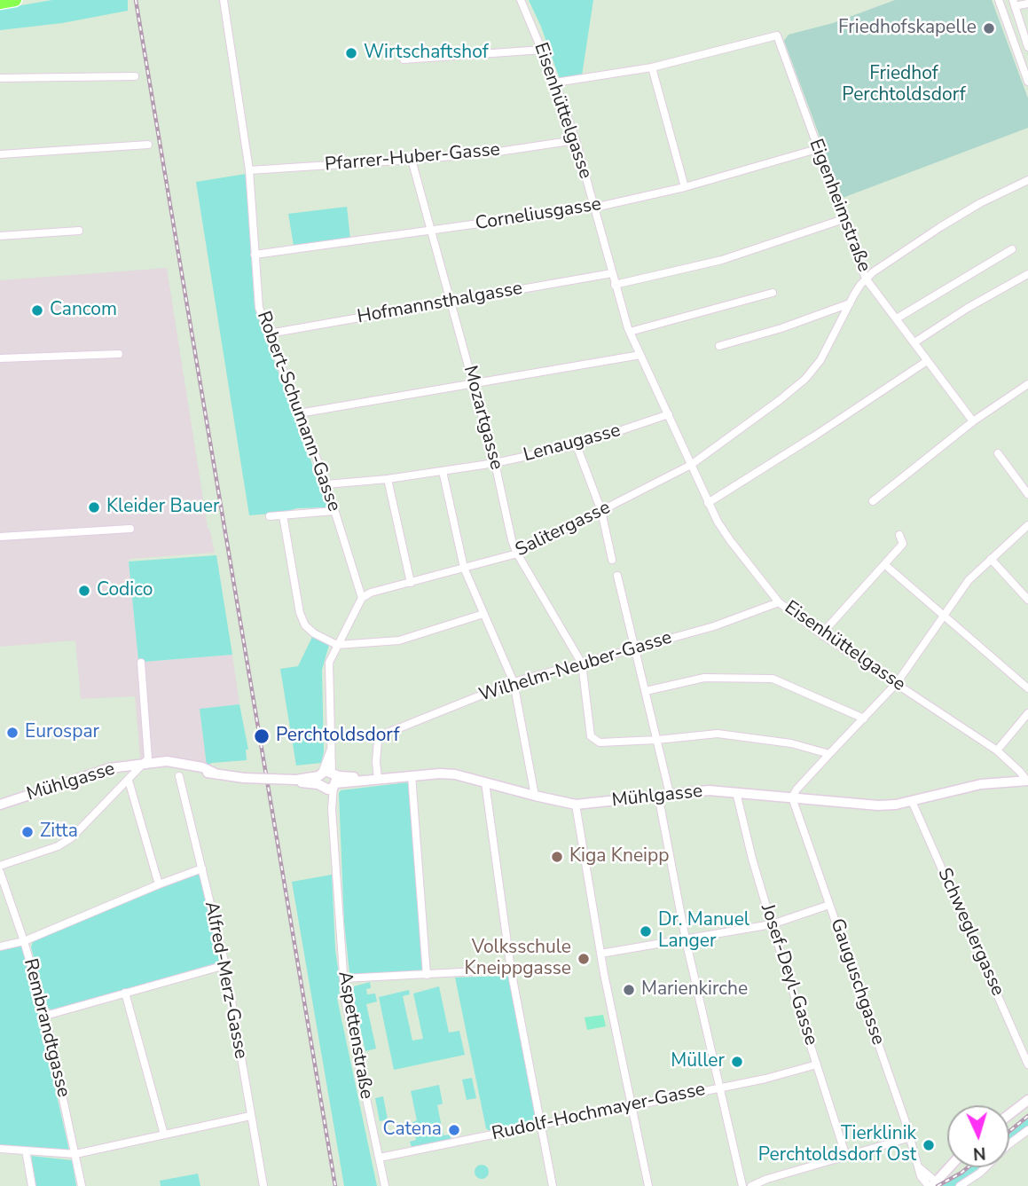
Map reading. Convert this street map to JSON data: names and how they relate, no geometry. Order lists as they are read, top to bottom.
{
  "streets": {
    "street": [
      "Eisenhüttelgasse",
      "Pfarrer-Huber-Gasse",
      "Eigenheimstraße",
      "Corneliusgasse",
      "Hofmannsthalgasse",
      "Robert-Schumann-Gasse",
      "Mozartgasse",
      "Lenaugasse",
      "Salitergasse",
      "Wilhelm-Neuber-Gasse",
      "Mühlgasse",
      "Schweglergasse",
      "Josef-Deyl-Gasse",
      "Alfred-Merz-Gasse",
      "Gauguschgasse",
      "Rembrandtgasse",
      "Aspettenstraße",
      "Rudolf-Hochmayer-Gasse"
    ]
  },
  "crossings": [
    ["Eisenhüttelgasse", "Pfarrer-Huber-Gasse"],
    ["Eisenhüttelgasse", "Corneliusgasse"],
    ["Eisenhüttelgasse", "Hofmannsthalgasse"],
    ["Eisenhüttelgasse", "Lenaugasse"],
    ["Eisenhüttelgasse", "Salitergasse"],
    ["Eisenhüttelgasse", "Wilhelm-Neuber-Gasse"],
    ["Eisenhüttelgasse", "Mühlgasse"],
    ["Pfarrer-Huber-Gasse", "Robert-Schumann-Gasse"],
    ["Pfarrer-Huber-Gasse", "Mozartgasse"],
    ["Eigenheimstraße", "Corneliusgasse"],
    ["Eigenheimstraße", "Salitergasse"],
    ["Corneliusgasse", "Robert-Schumann-Gasse"],
    ["Corneliusgasse", "Mozartgasse"],
    ["Hofmannsthalgasse", "Robert-Schumann-Gasse"],
    ["Hofmannsthalgasse", "Mozartgasse"],
    ["Robert-Schumann-Gasse", "Lenaugasse"],
    ["Robert-Schumann-Gasse", "Salitergasse"],
    ["Mozartgasse", "Lenaugasse"],
    ["Mozartgasse", "Salitergasse"],
    ["Mozartgasse", "Wilhelm-Neuber-Gasse"],
    ["Wilhelm-Neuber-Gasse", "Mühlgasse"],
    ["Mühlgasse", "Schweglergasse"],
    ["Mühlgasse", "Josef-Deyl-Gasse"],
    ["Mühlgasse", "Gauguschgasse"],
    ["Mühlgasse", "Aspettenstraße"],
    ["Josef-Deyl-Gasse", "Rudolf-Hochmayer-Gasse"],
    ["Aspettenstraße", "Rudolf-Hochmayer-Gasse"]
  ],
  "parks": ["Friedhof Perchtoldsdorf"],
  "places": [
    "Friedhofskapelle",
    "Wirtschaftshof",
    "Cancom",
    "Kleider Bauer",
    "Codico",
    "Eurospar",
    "Perchtoldsdorf",
    "Zitta",
    "Kiga Kneipp",
    "Dr. Manuel Langer",
    "Volksschule Kneippgasse",
    "Marienkirche",
    "Müller",
    "Catena",
    "Tierklinik Perchtoldsdorf Ost"
  ],
  "north": "bottom"
}
